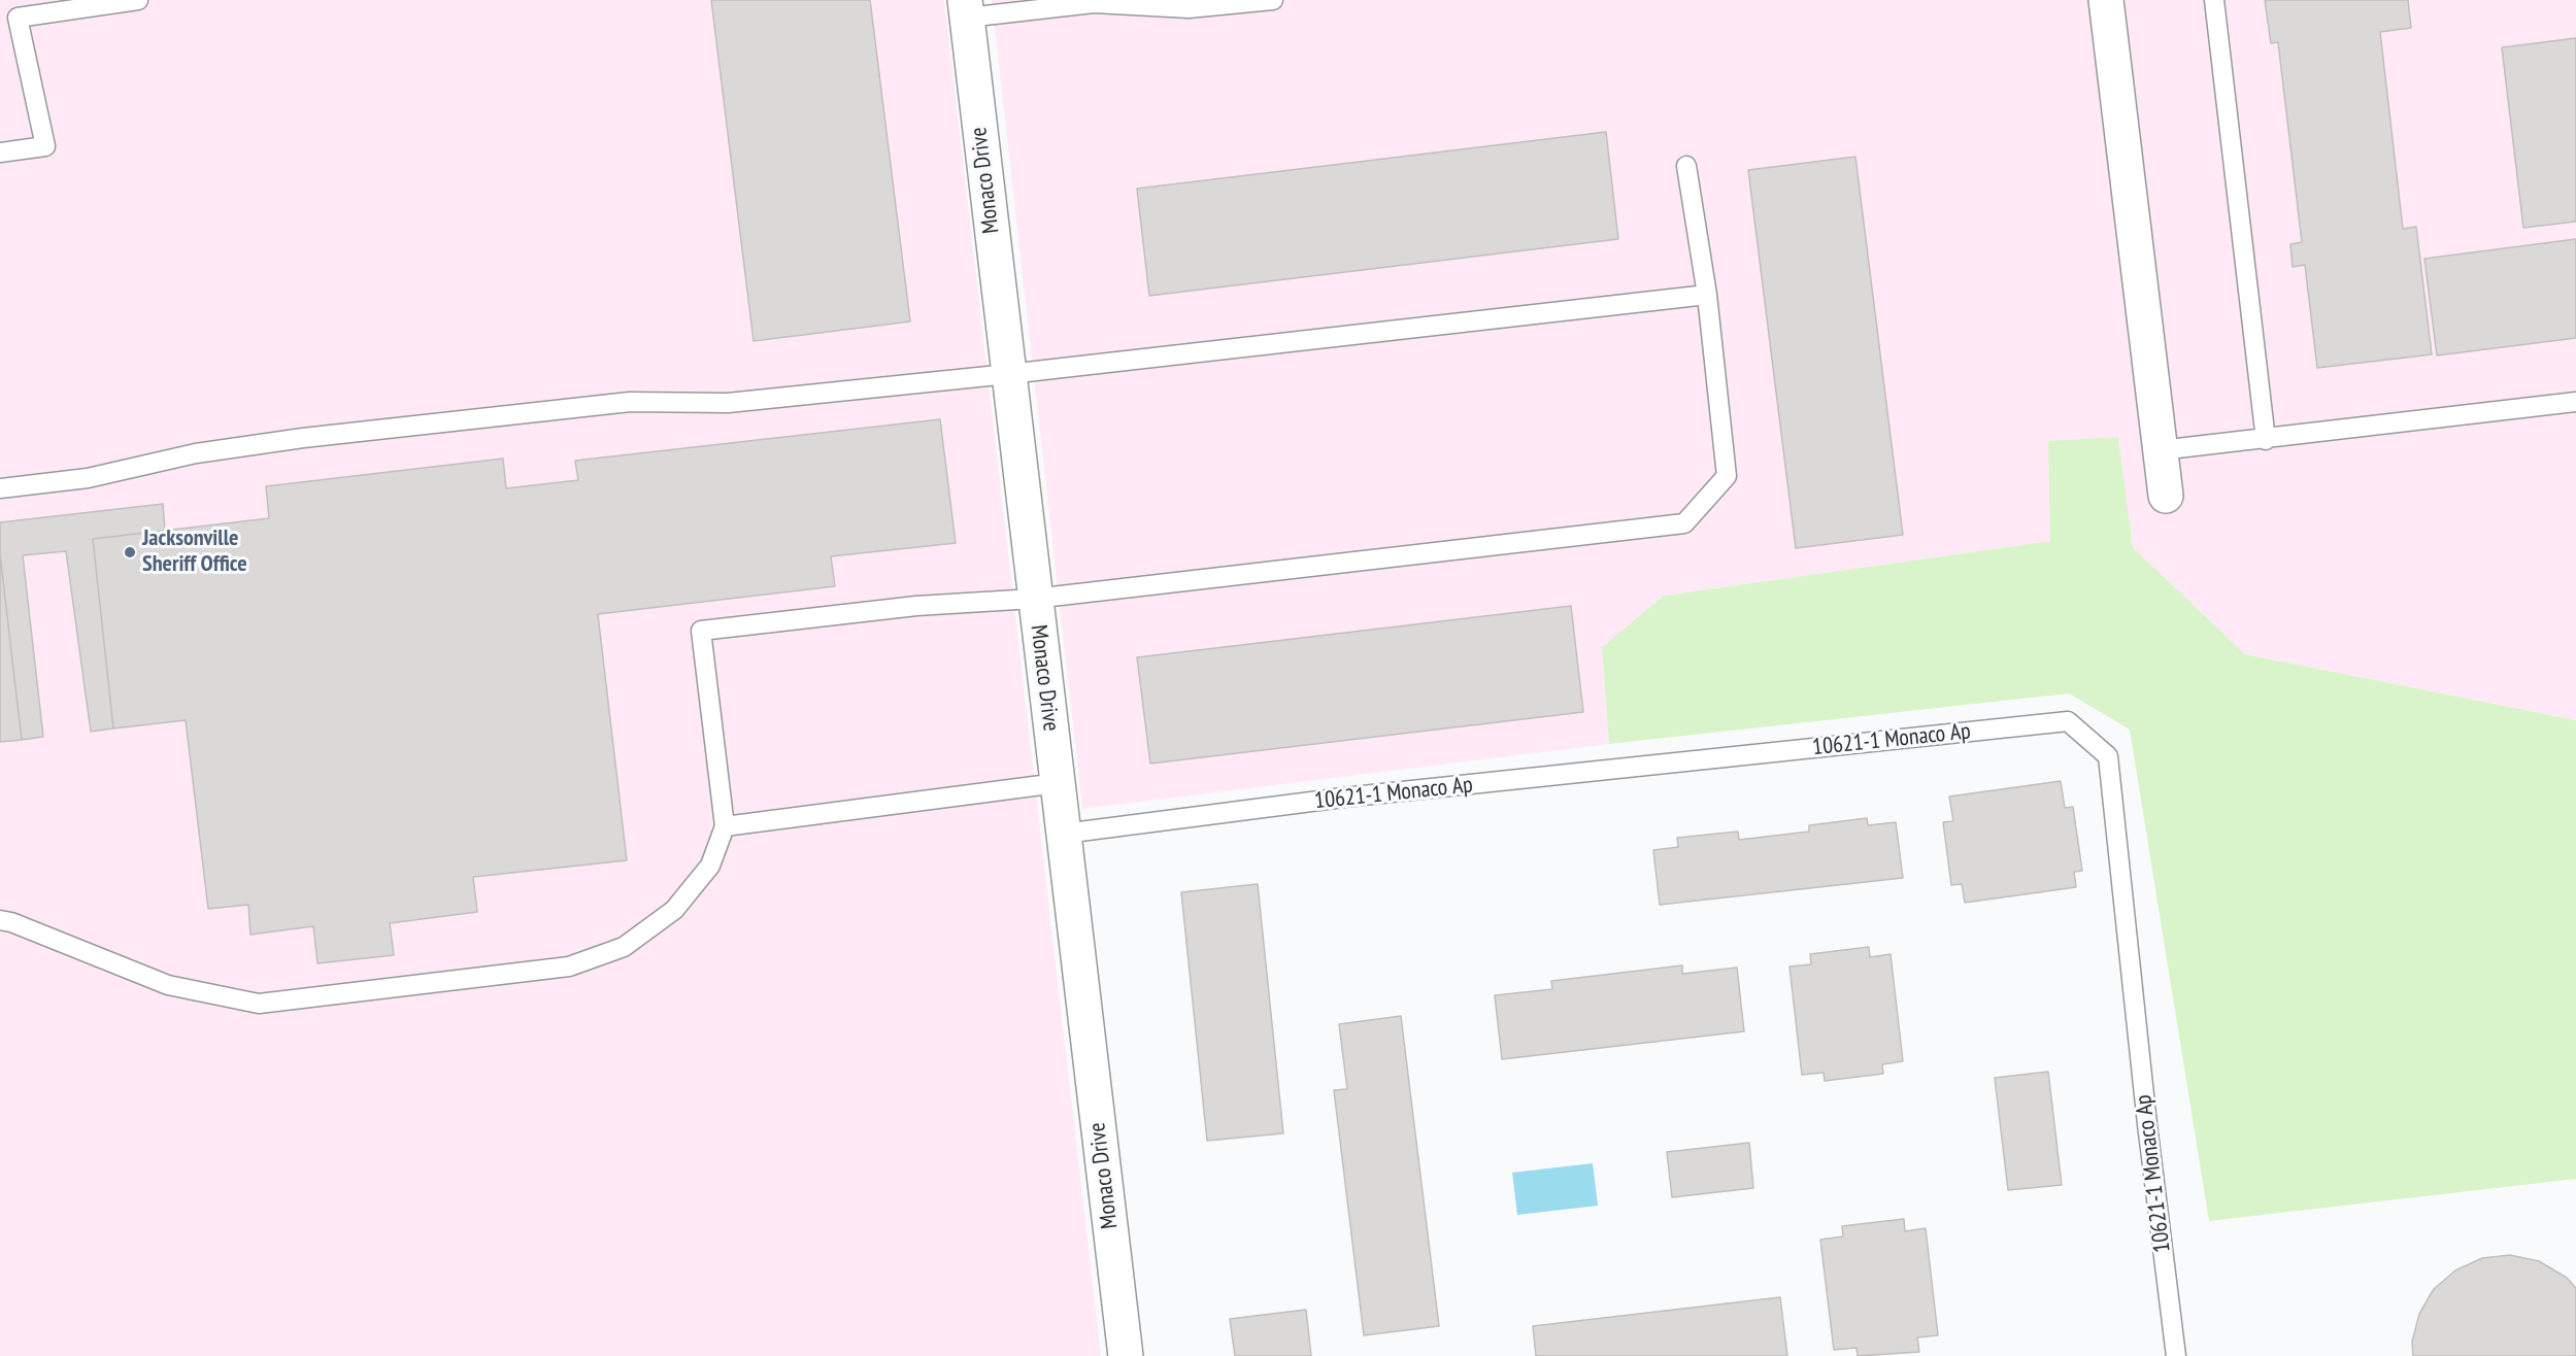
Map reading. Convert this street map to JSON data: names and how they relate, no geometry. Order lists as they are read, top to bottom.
{
  "streets": {
    "street": ["Monaco Drive"],
    "lane": ["10621-1 Monaco Ap"]
  },
  "crossings": [
    ["Monaco Drive", "10621-1 Monaco Ap"]
  ],
  "places": ["Jacksonville Sheriff Office"]
}
